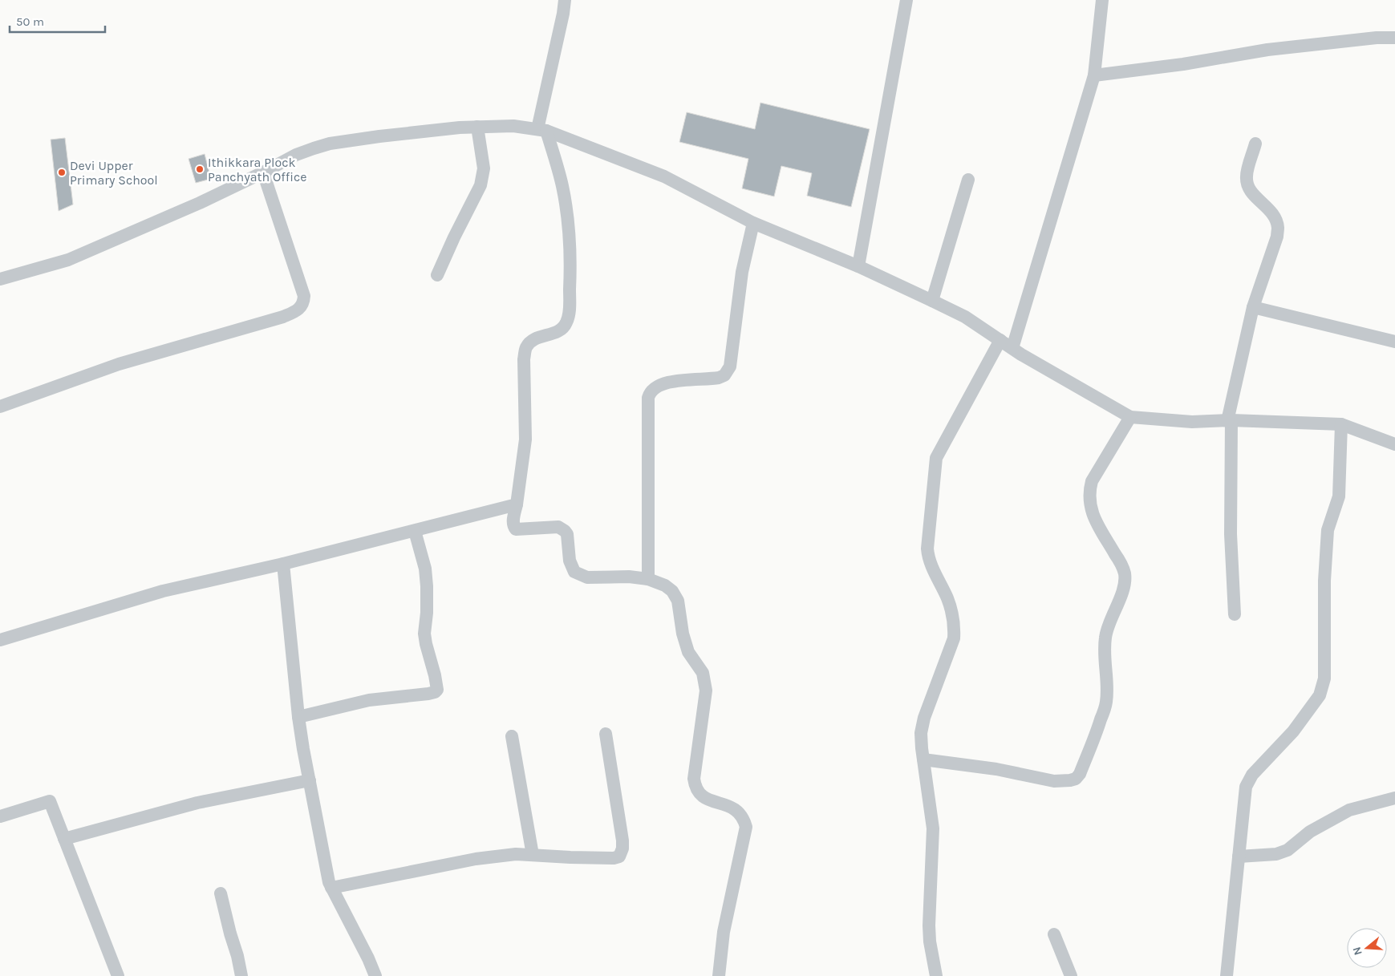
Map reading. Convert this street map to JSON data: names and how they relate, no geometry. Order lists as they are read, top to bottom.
{
  "places": ["Ithikkara Plock Panchyath Office", "Devi Upper Primary School"],
  "scale_bar": "50 m",
  "north": "left"
}
